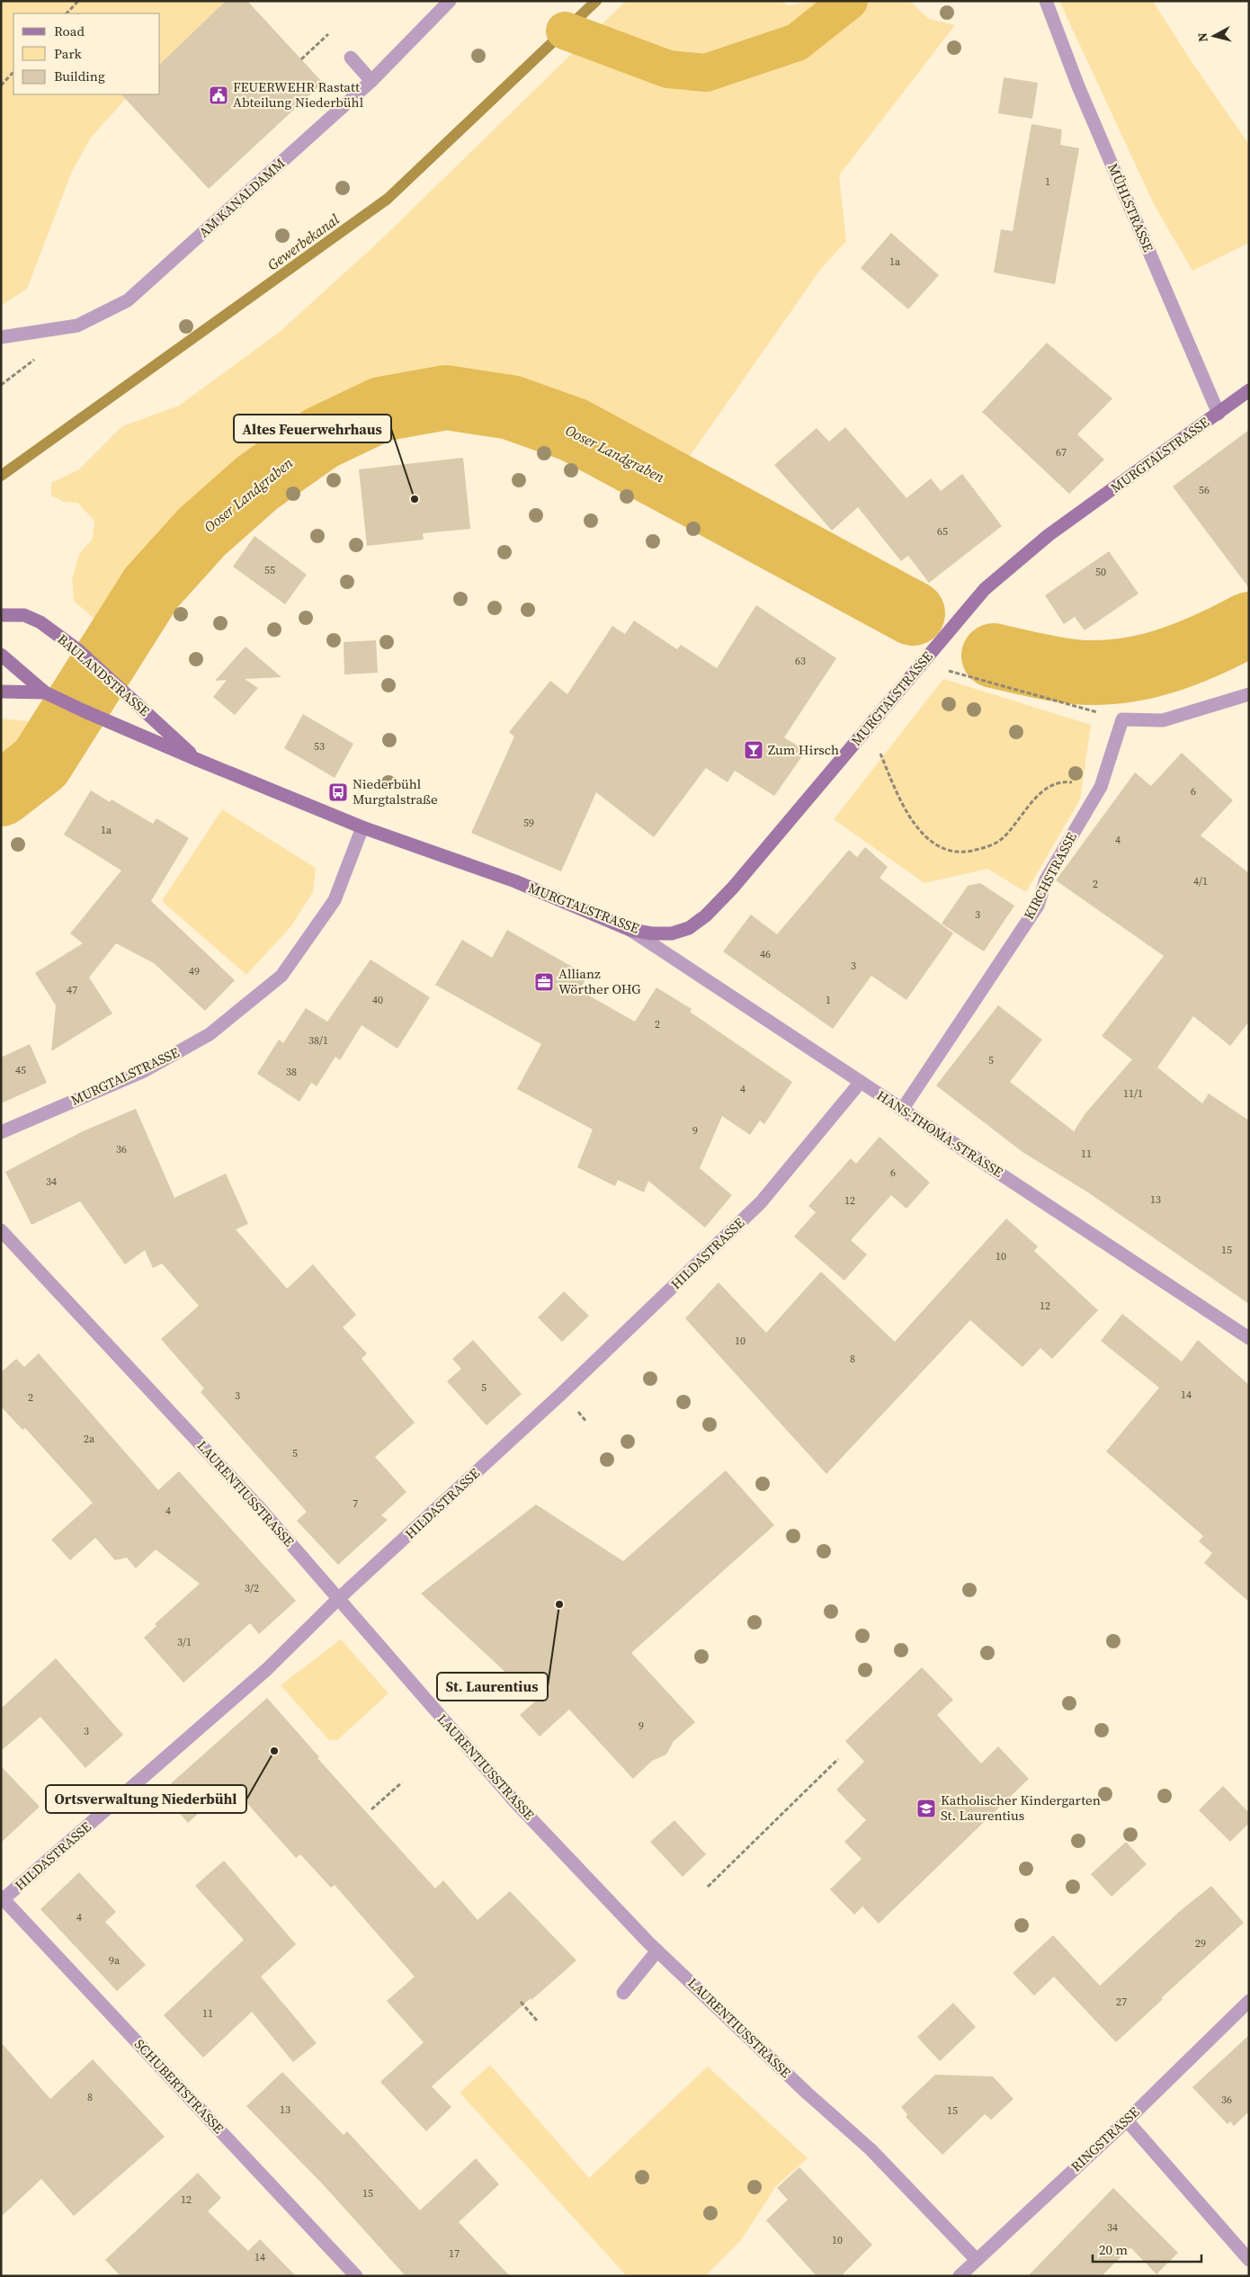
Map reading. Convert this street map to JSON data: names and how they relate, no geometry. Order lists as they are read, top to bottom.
{
  "streets": {
    "main road": ["MURGTALSTRASSE", "BAULANDSTRASSE"],
    "street": [
      "AM KANALDAMM",
      "MÜHLSTRASSE",
      "KIRCHSTRASSE",
      "HANS-THOMA-STRASSE",
      "HILDASTRASSE",
      "LAURENTIUSSTRASSE",
      "SCHUBERTSTRASSE",
      "RINGSTRASSE"
    ]
  },
  "crossings": [
    ["MÜHLSTRASSE", "MURGTALSTRASSE"],
    ["MURGTALSTRASSE", "BAULANDSTRASSE"],
    ["MURGTALSTRASSE", "HANS-THOMA-STRASSE"],
    ["KIRCHSTRASSE", "HANS-THOMA-STRASSE"],
    ["HANS-THOMA-STRASSE", "HILDASTRASSE"],
    ["HILDASTRASSE", "LAURENTIUSSTRASSE"],
    ["HILDASTRASSE", "SCHUBERTSTRASSE"],
    ["LAURENTIUSSTRASSE", "RINGSTRASSE"]
  ],
  "water": ["Gewerbekanal", "Ooser Landgraben"],
  "places": {
    "public building": ["FEUERWEHR Rastatt Abteilung Niederbühl"],
    "other": ["Altes Feuerwehrhaus", "St. Laurentius", "Ortsverwaltung Niederbühl"],
    "bar": ["Zum Hirsch"],
    "bus stop": ["Niederbühl Murgtalstraße"],
    "office": ["Allianz Wörther OHG"],
    "school or university": ["Katholischer Kindergarten St. Laurentius"]
  },
  "house_numbers": [
    "1",
    "1a",
    "67",
    "56",
    "65",
    "55",
    "50",
    "63",
    "53",
    "6",
    "59",
    "1a",
    "4",
    "4/1",
    "2",
    "3",
    "46",
    "3",
    "49",
    "47",
    "40",
    "1",
    "2",
    "38/1",
    "5",
    "45",
    "38",
    "4",
    "11/1",
    "9",
    "36",
    "11",
    "6",
    "34",
    "13",
    "12",
    "15",
    "10",
    "12",
    "10",
    "8",
    "5",
    "14",
    "3",
    "2",
    "2a",
    "5",
    "7",
    "4",
    "3/2",
    "3/1",
    "9",
    "3",
    "4",
    "29",
    "9a",
    "27",
    "11",
    "8",
    "36",
    "13",
    "15",
    "15",
    "12",
    "34",
    "10",
    "17",
    "14"
  ],
  "legend": ["Road", "Park", "Building"],
  "scale_bar": "20 m",
  "north": "left"
}
